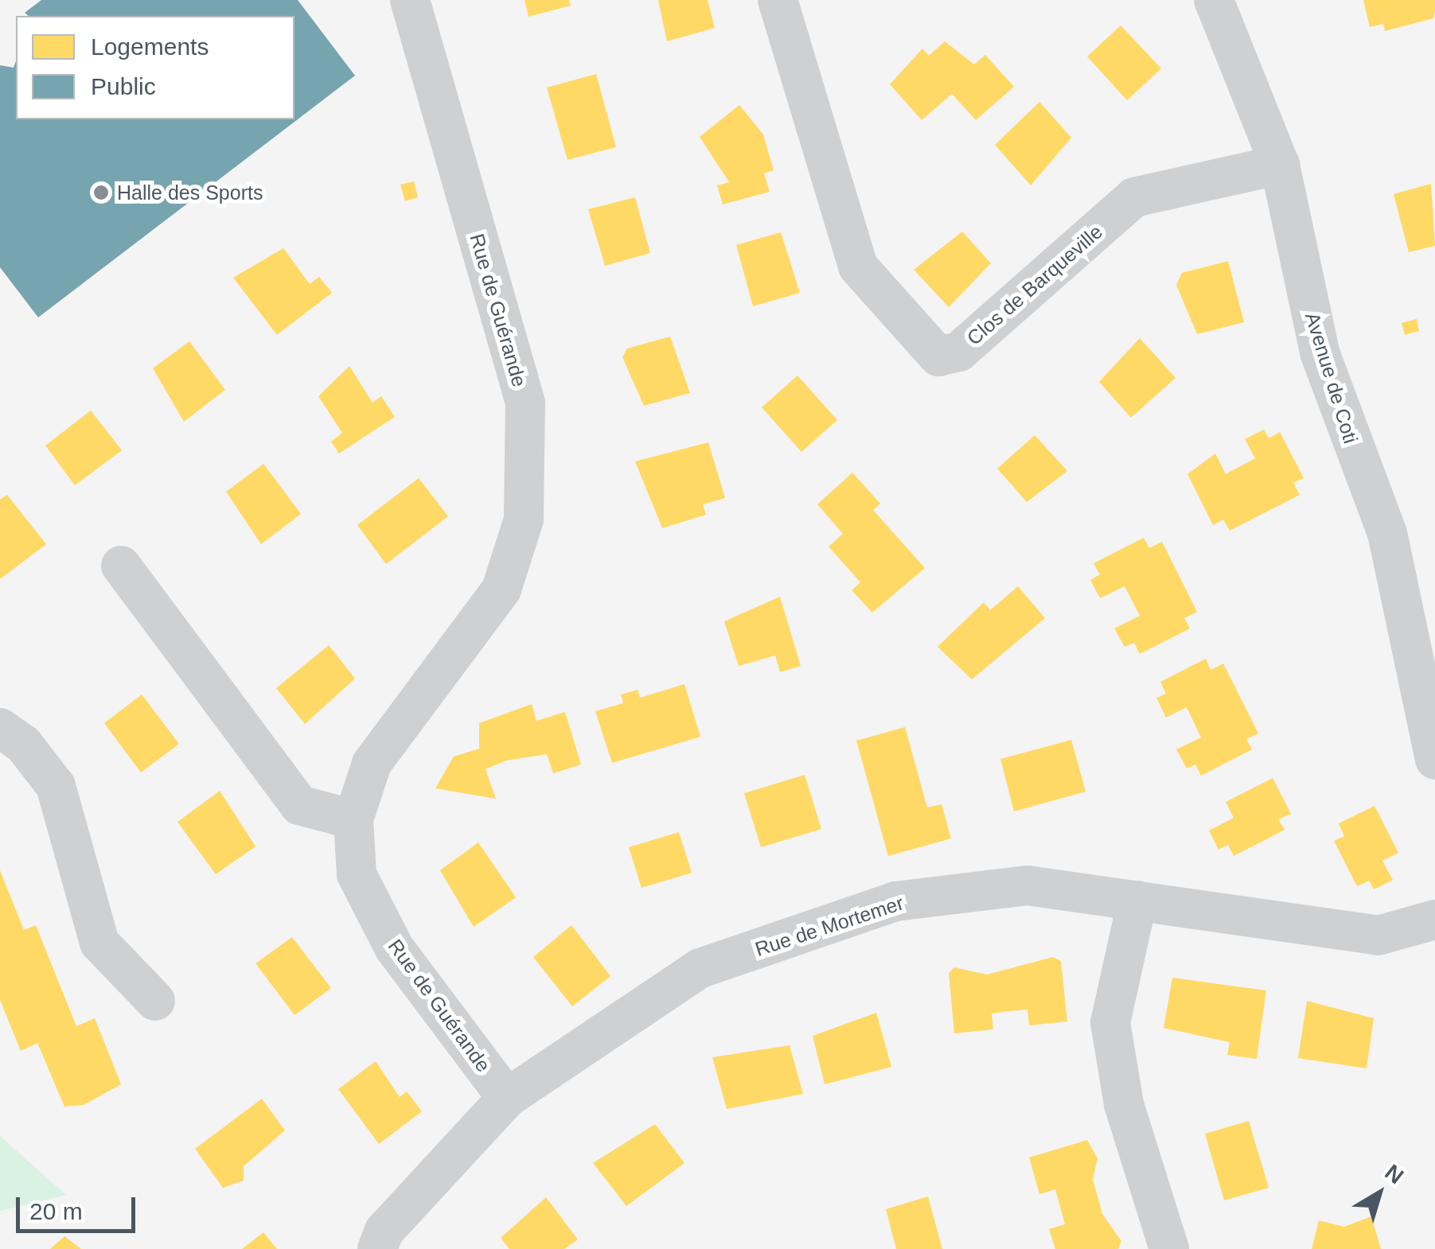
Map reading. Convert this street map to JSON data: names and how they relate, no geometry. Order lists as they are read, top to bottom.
{
  "streets": {
    "street": [
      "Clos de Barqueville",
      "Rue de Guérande",
      "Avenue de Coti",
      "Rue de Mortemer"
    ]
  },
  "crossings": [
    ["Clos de Barqueville", "Avenue de Coti"],
    ["Rue de Guérande", "Rue de Mortemer"]
  ],
  "places": ["Halle des Sports"],
  "legend": ["Logements", "Public"],
  "scale_bar": "20 m",
  "north": "top right"
}
